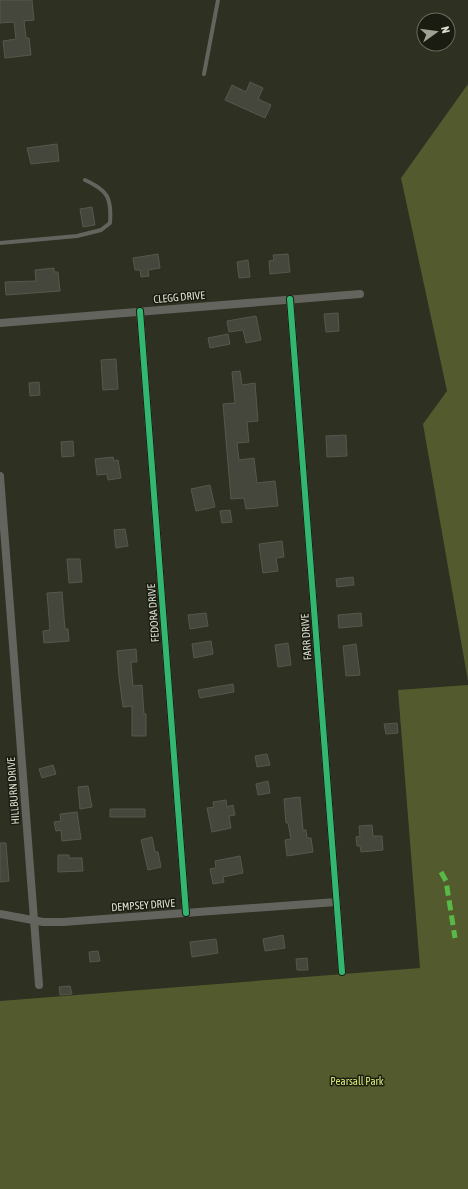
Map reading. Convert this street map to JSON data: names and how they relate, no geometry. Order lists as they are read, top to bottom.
{
  "streets": {
    "street": [
      "CLEGG DRIVE",
      "FEDORA DRIVE",
      "FARR DRIVE",
      "HILLBURN DRIVE",
      "DEMPSEY DRIVE"
    ]
  },
  "crossings": [
    ["CLEGG DRIVE", "FEDORA DRIVE"],
    ["CLEGG DRIVE", "FARR DRIVE"],
    ["FEDORA DRIVE", "DEMPSEY DRIVE"],
    ["FARR DRIVE", "DEMPSEY DRIVE"],
    ["HILLBURN DRIVE", "DEMPSEY DRIVE"]
  ],
  "parks": ["Pearsall Park"],
  "north": "right"
}
